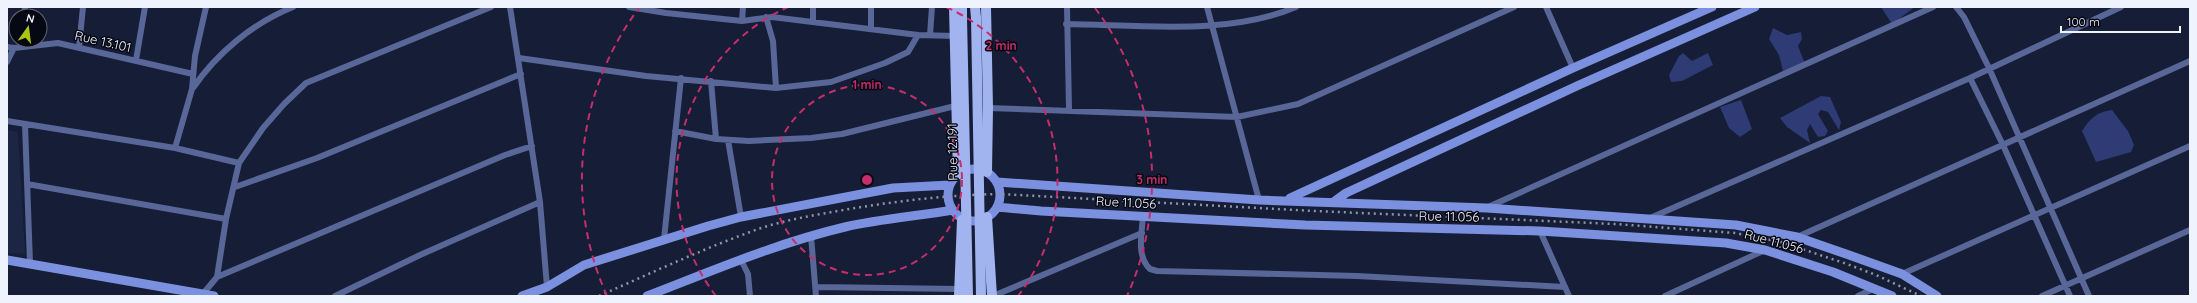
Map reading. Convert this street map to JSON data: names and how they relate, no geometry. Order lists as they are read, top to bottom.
{
  "streets": {
    "main road": ["Rue 12.191", "Rue 11.056"],
    "street": ["Rue 13.101"]
  },
  "scale_bar": "100 m",
  "north": "top",
  "rings": ["2 min", "1 min", "3 min"]
}
